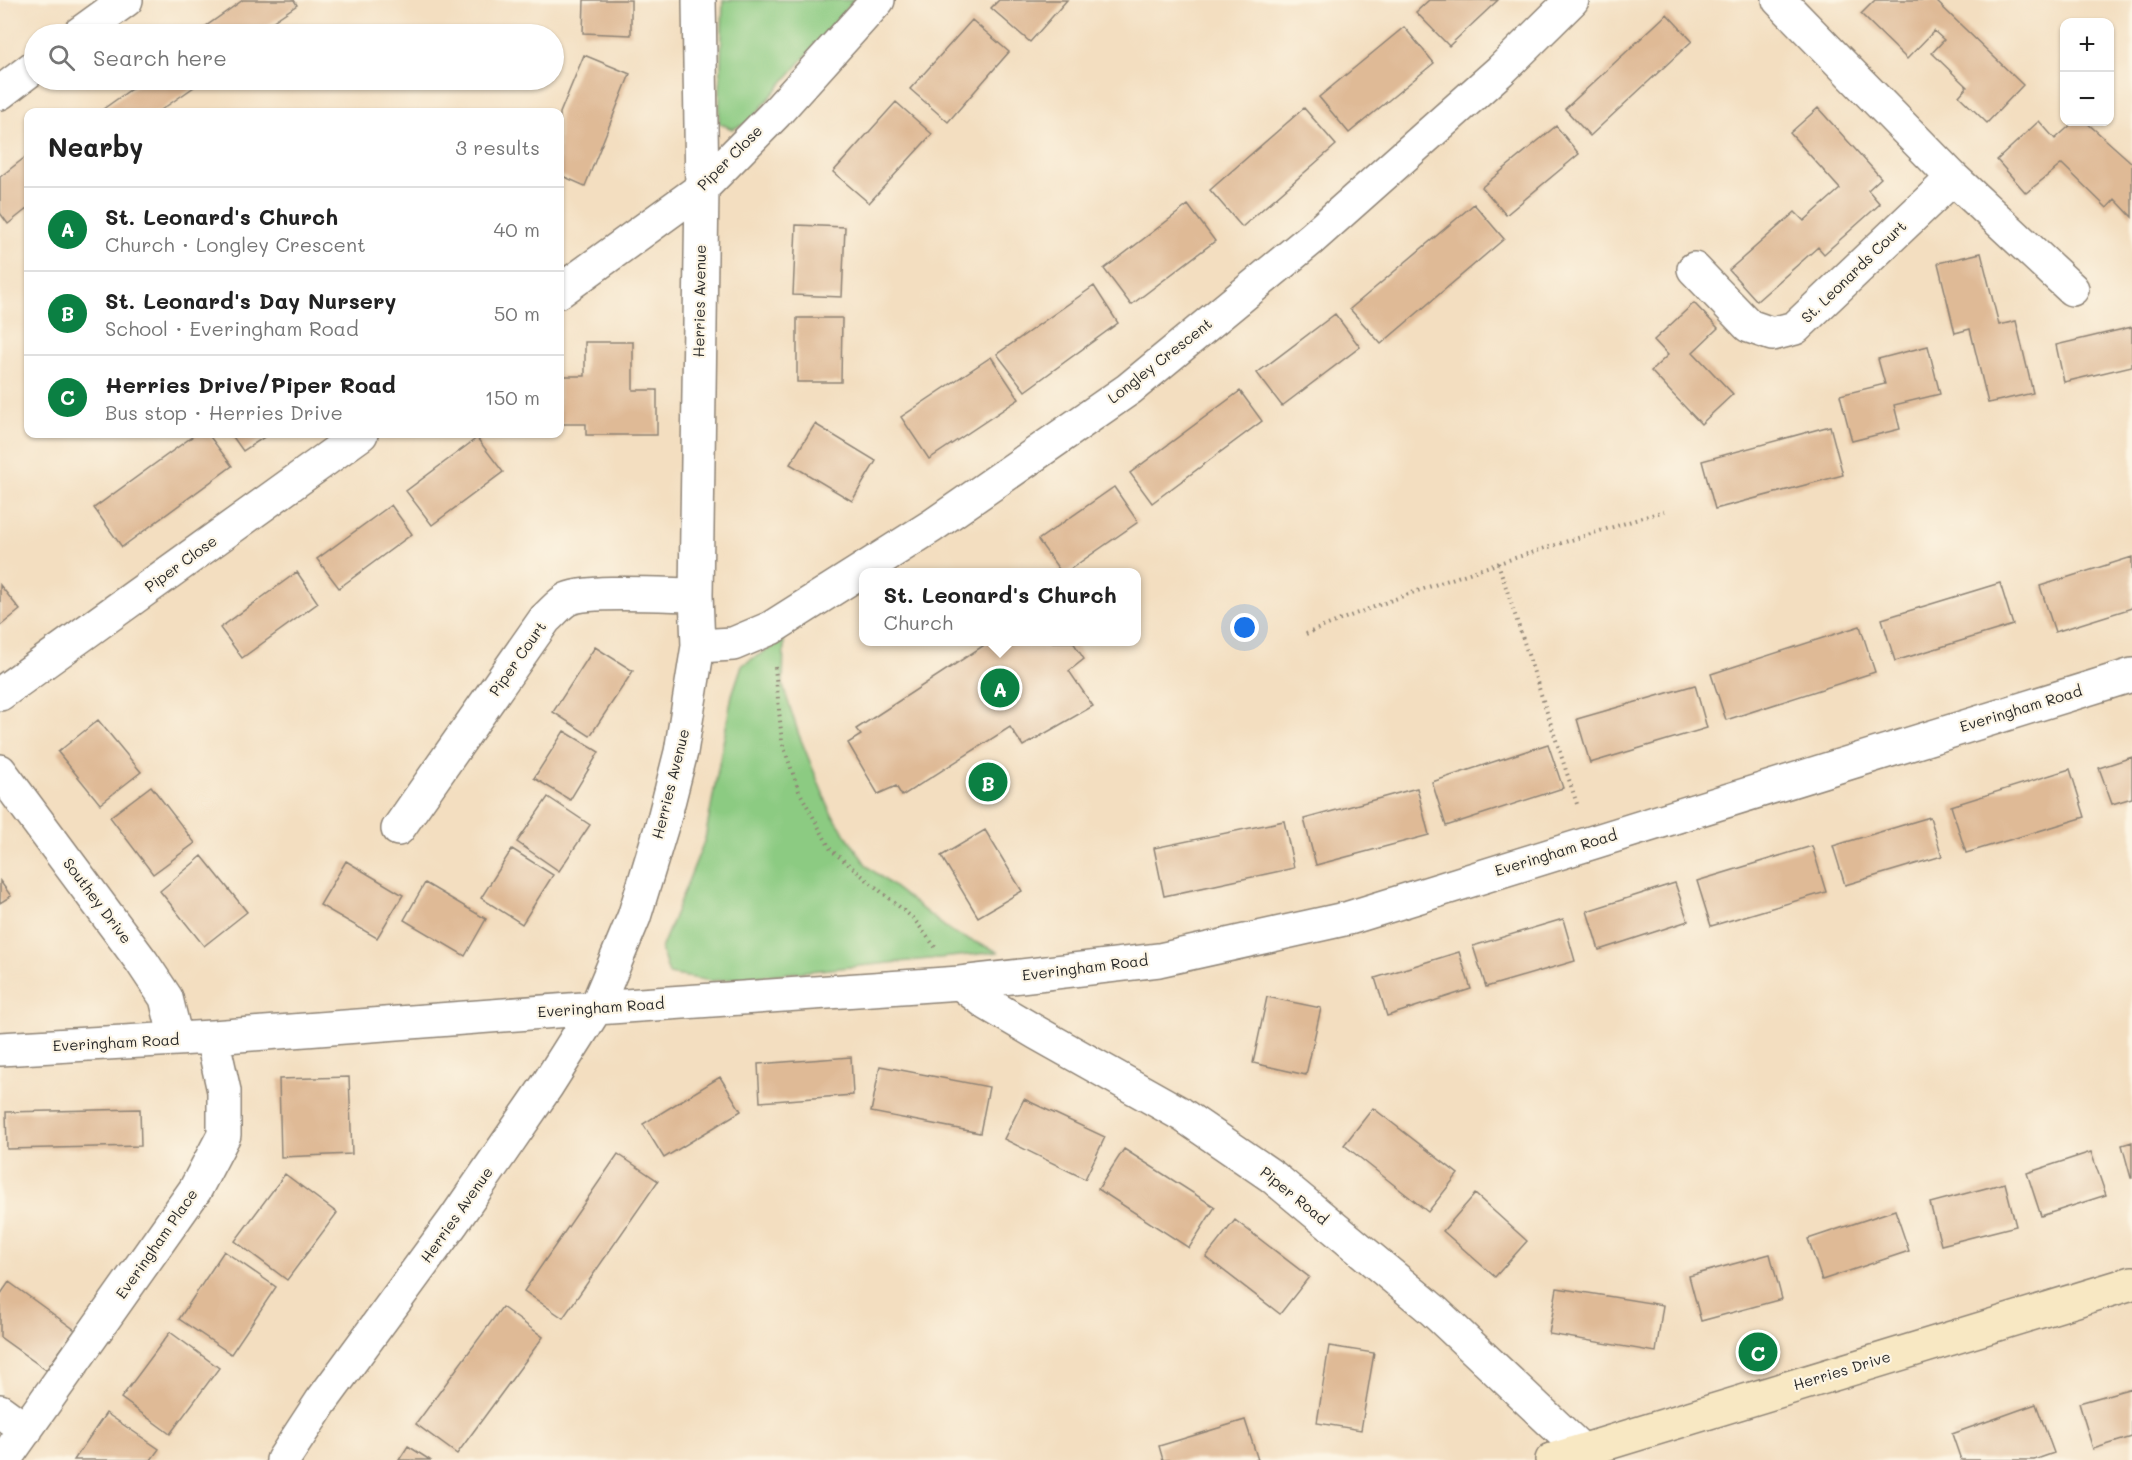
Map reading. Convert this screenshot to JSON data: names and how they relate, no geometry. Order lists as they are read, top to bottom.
{
  "streets": {
    "street": [
      "Piper Close",
      "St. Leonards Court",
      "Herries Avenue",
      "Longley Crescent",
      "Piper Court",
      "Everingham Road",
      "Southey Drive",
      "Piper Road",
      "Everingham Place",
      "Herries Drive"
    ]
  },
  "crossings": [
    ["Piper Close", "Herries Avenue"],
    ["Herries Avenue", "Longley Crescent"],
    ["Herries Avenue", "Piper Court"],
    ["Herries Avenue", "Everingham Road"],
    ["Everingham Road", "Southey Drive"],
    ["Everingham Road", "Piper Road"],
    ["Everingham Road", "Everingham Place"],
    ["Piper Road", "Herries Drive"]
  ],
  "page": {
    "map_buttons": ["+", "−"],
    "search": "Search here",
    "heading": ["Nearby", "3 results"],
    "list": [
      {
        "mark": "A",
        "name": "St. Leonard's Church",
        "note": "Church · Longley Crescent",
        "value": "40 m"
      },
      {
        "mark": "B",
        "name": "St. Leonard's Day Nursery",
        "note": "School · Everingham Road",
        "value": "50 m"
      },
      {
        "mark": "C",
        "name": "Herries Drive/Piper Road",
        "note": "Bus stop · Herries Drive",
        "value": "150 m"
      }
    ],
    "popup": ["St. Leonard's Church", "Church"],
    "pins": ["A", "B", "C"]
  }
}
